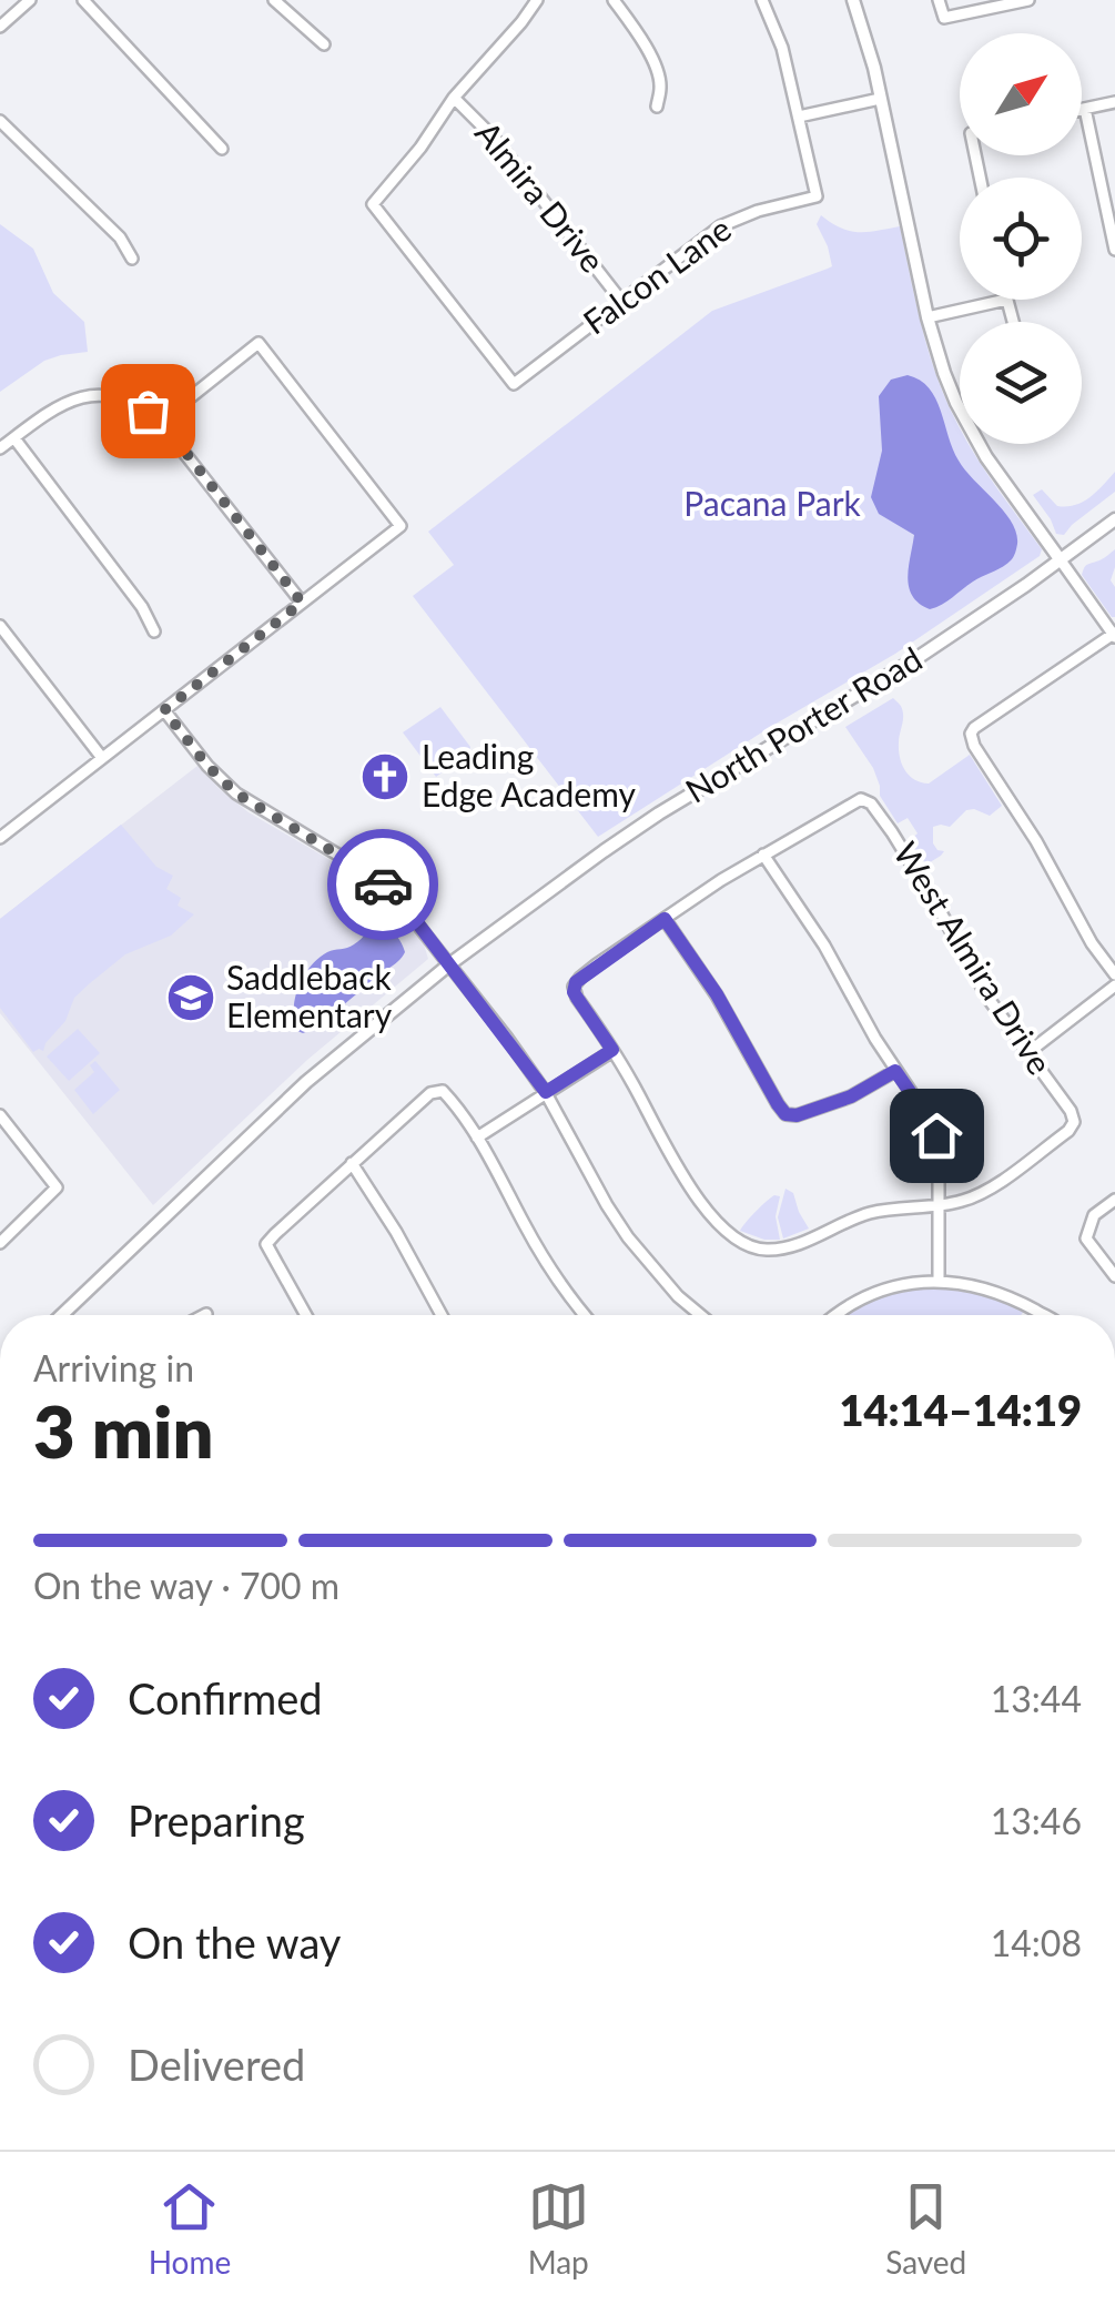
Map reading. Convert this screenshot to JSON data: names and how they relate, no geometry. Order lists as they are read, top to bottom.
{
  "streets": {
    "street": [
      "Almira Drive",
      "Falcon Lane",
      "North Porter Road",
      "West Almira Drive"
    ]
  },
  "crossings": [
    ["Almira Drive", "Falcon Lane"]
  ],
  "parks": ["Pacana Park"],
  "places": {
    "church": ["Leading Edge Academy"],
    "school or university": ["Saddleback Elementary"]
  },
  "north": "top right",
  "page": {
    "heading": ["3 min", "Arriving in", "14:14–14:19"],
    "bar": "On the way · 700 m",
    "list": [
      ["Confirmed", "13:44"],
      ["Preparing", "13:46"],
      ["On the way", "14:08"],
      "Delivered"
    ],
    "tabs": ["Home", "Map", "Saved"]
  }
}
